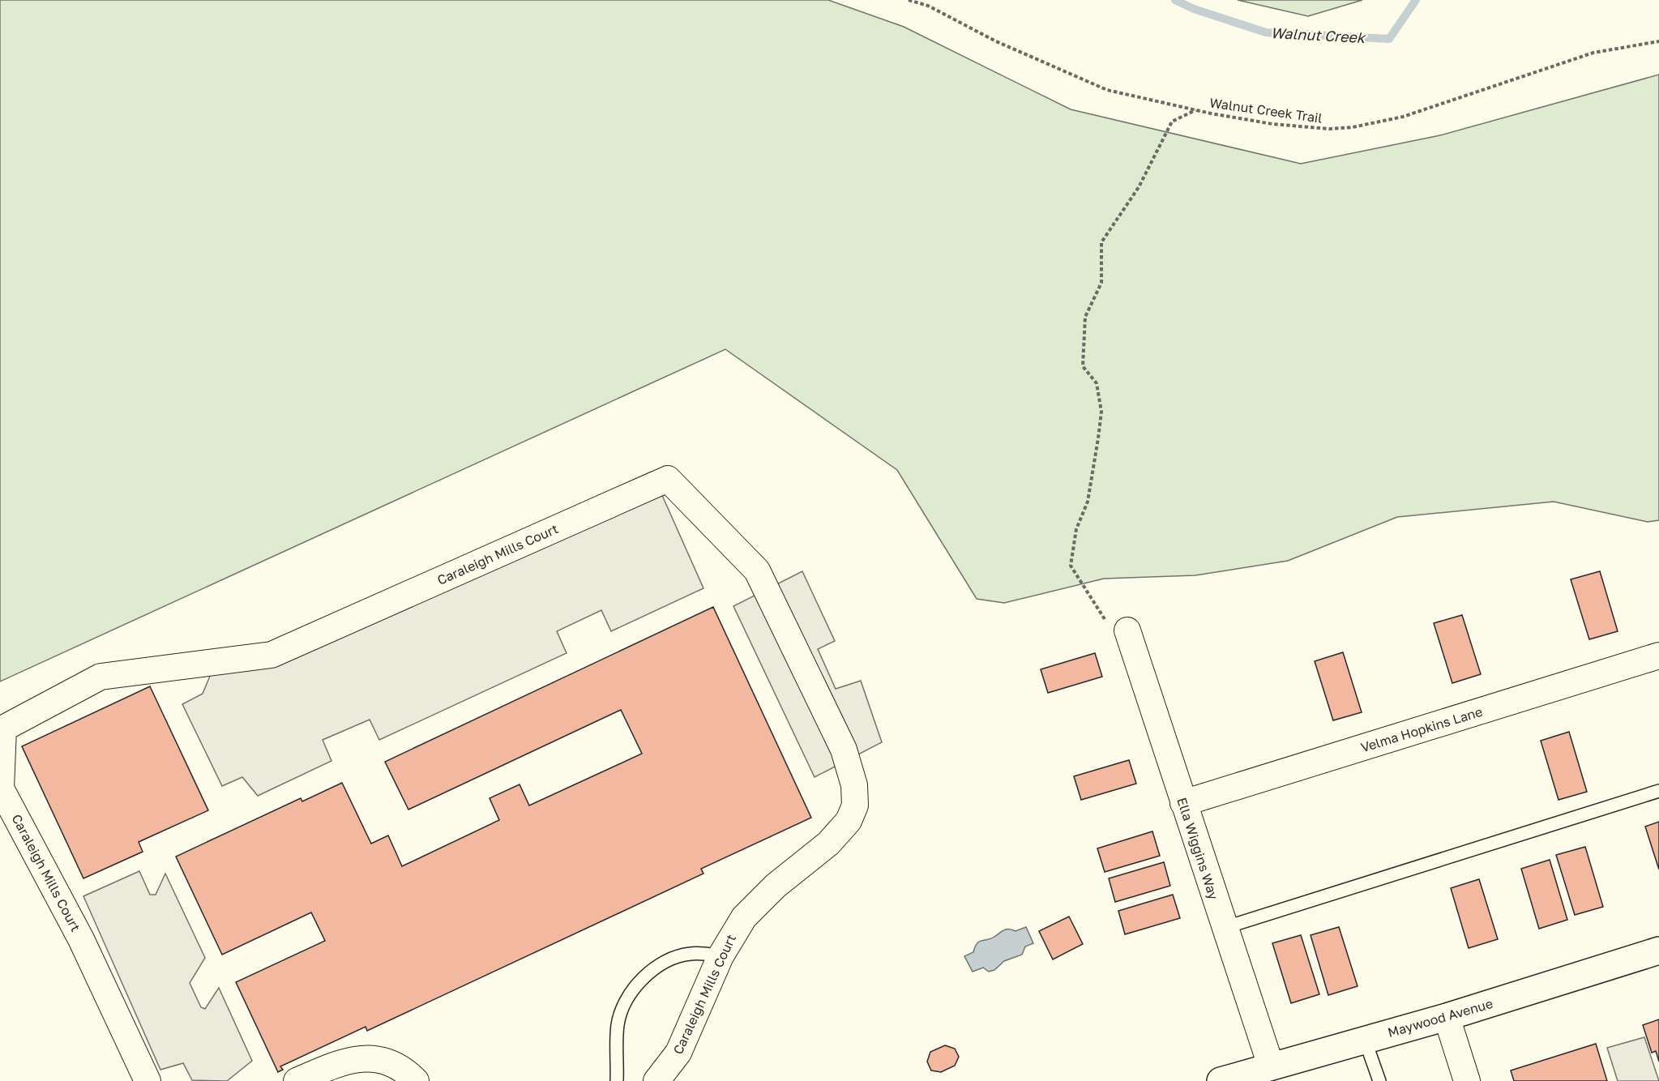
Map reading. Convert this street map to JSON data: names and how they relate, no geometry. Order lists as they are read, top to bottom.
{
  "streets": {
    "main road": ["Maywood Avenue"],
    "street": ["Caraleigh Mills Court", "Velma Hopkins Lane", "Ella Wiggins Way"],
    "path": ["Walnut Creek Trail"]
  },
  "crossings": [
    ["Velma Hopkins Lane", "Ella Wiggins Way"],
    ["Ella Wiggins Way", "Maywood Avenue"]
  ],
  "water": ["Walnut Creek"]
}
